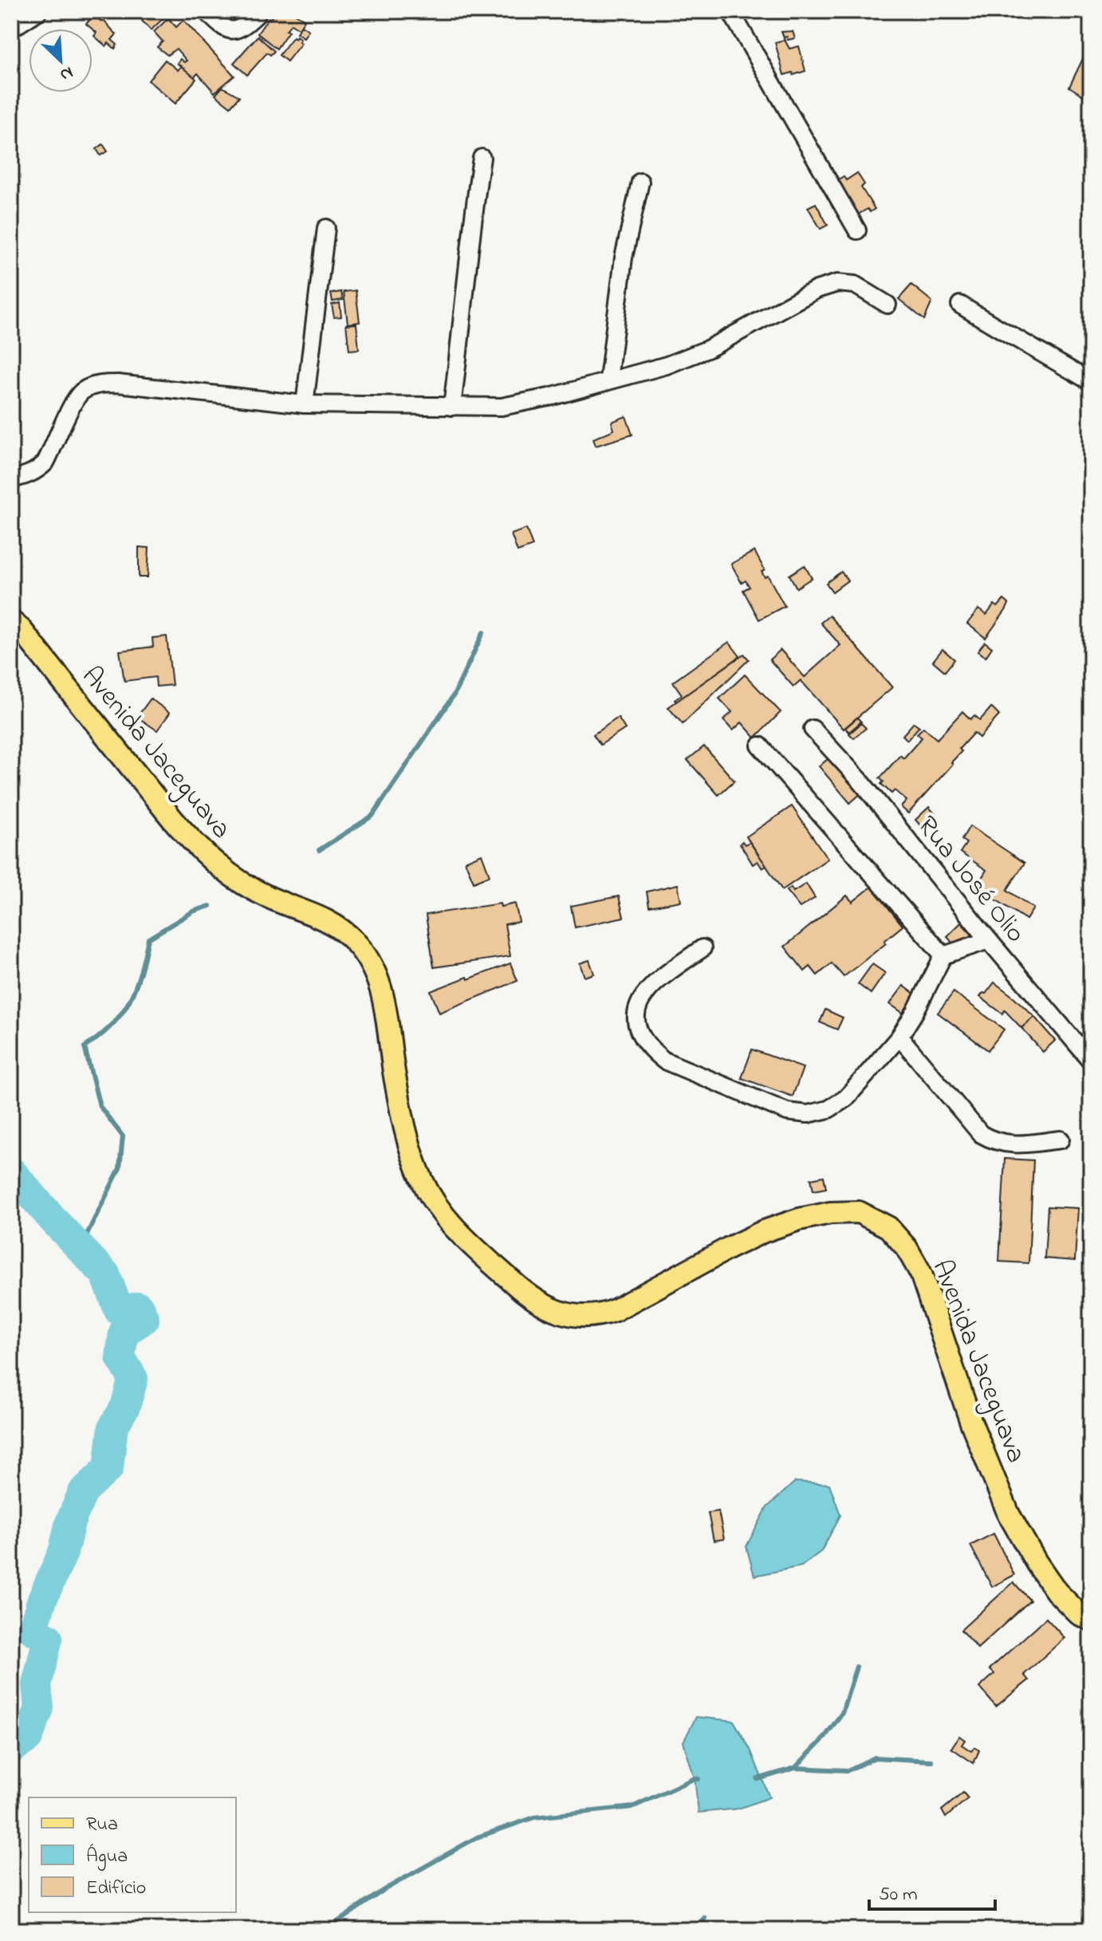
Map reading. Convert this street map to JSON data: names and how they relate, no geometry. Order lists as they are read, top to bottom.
{
  "streets": {
    "main road": ["Avenida Jaceguava"],
    "street": ["Rua José Olio"]
  },
  "legend": ["Rua", "Água", "Edifício"],
  "scale_bar": "50 m",
  "north": "bottom right"
}
